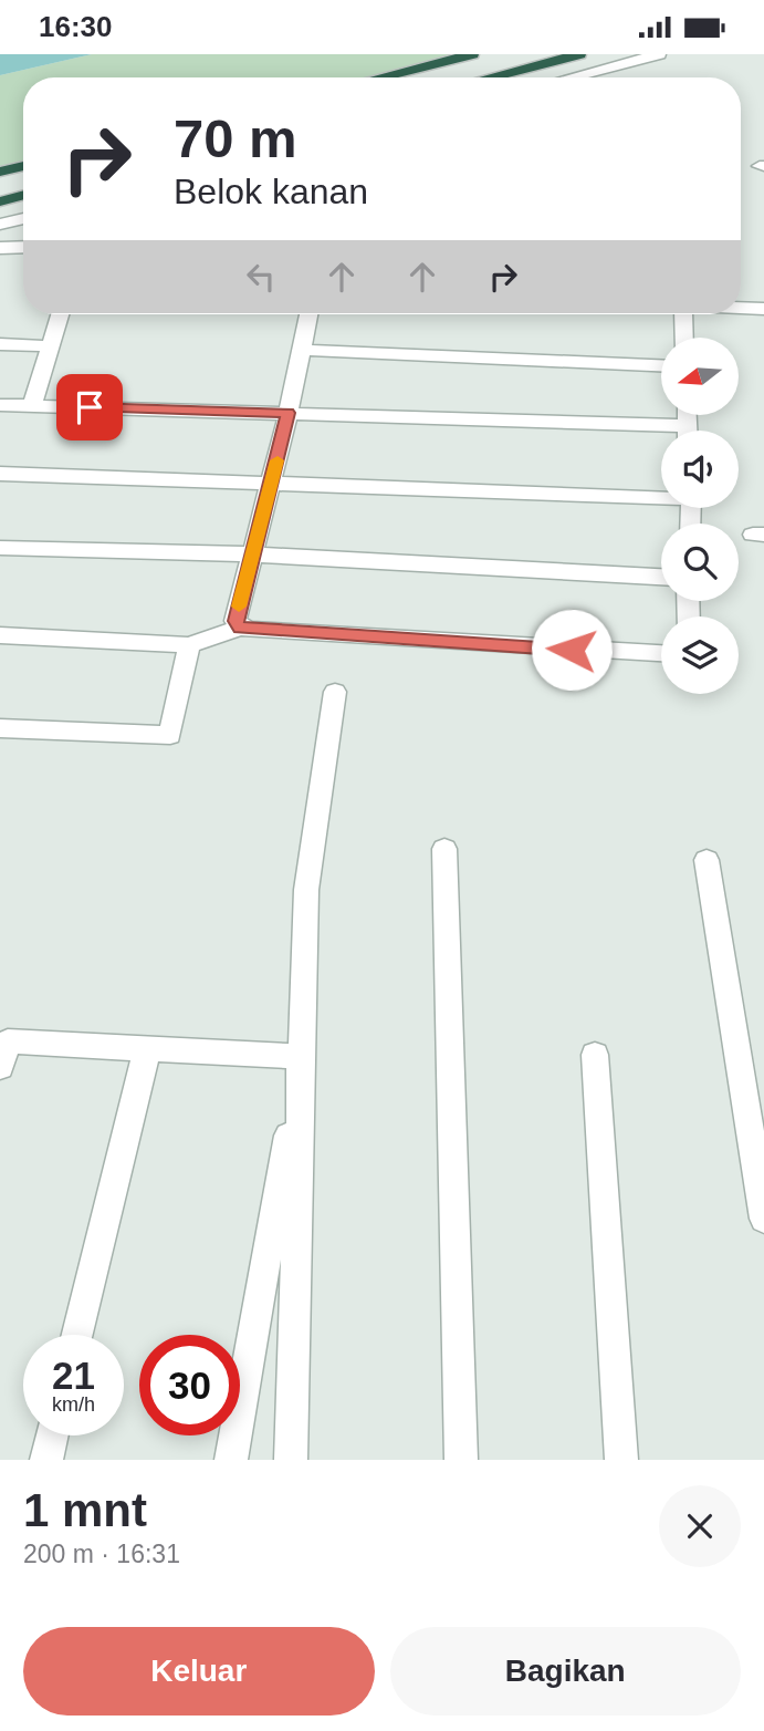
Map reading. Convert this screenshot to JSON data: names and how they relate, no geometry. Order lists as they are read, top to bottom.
{
  "north": "left",
  "page": {
    "status": "16:30",
    "turn": ["70 m", "Belok kanan"],
    "speed": "21 km/h",
    "limit": "30",
    "heading": ["1 mnt", "200 m · 16:31"],
    "buttons": ["Keluar", "Bagikan"]
  }
}
